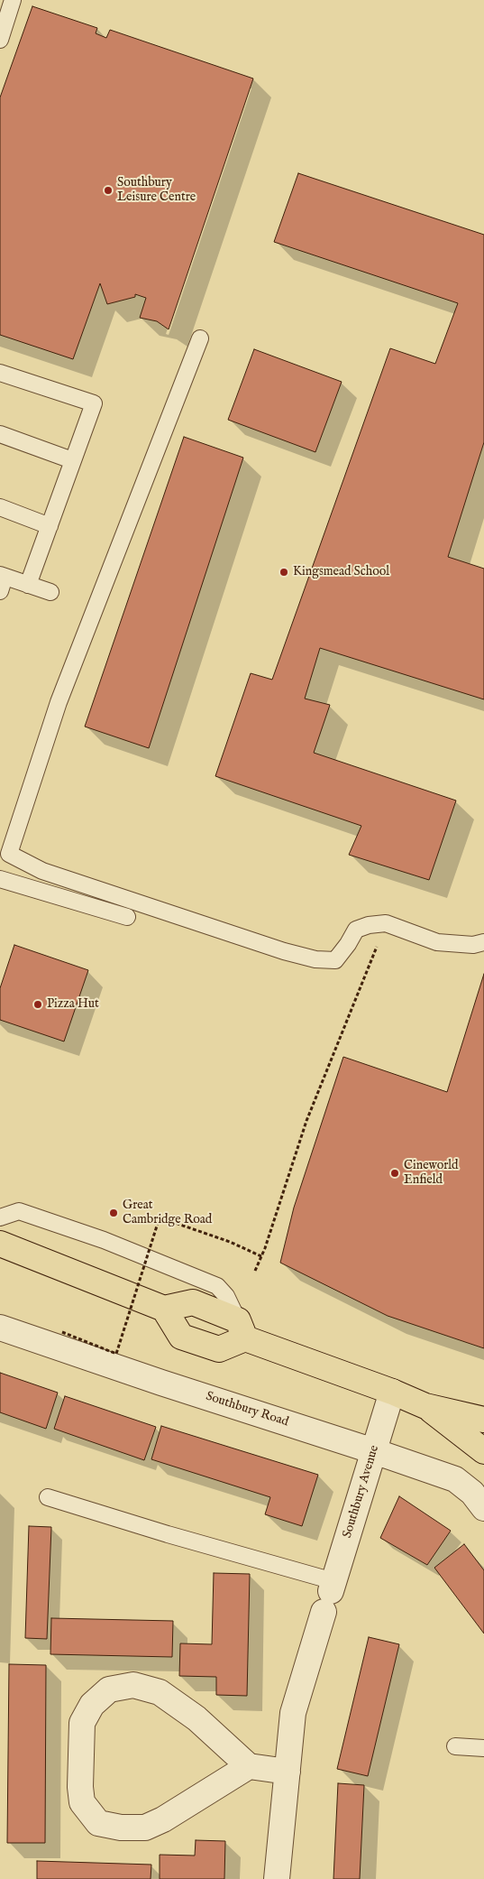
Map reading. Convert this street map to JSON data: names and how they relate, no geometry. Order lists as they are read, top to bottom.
{
  "streets": {
    "street": ["Southbury Road", "Southbury Avenue"]
  },
  "crossings": [
    ["Southbury Road", "Southbury Avenue"]
  ],
  "places": [
    "Southbury Leisure Centre",
    "Kingsmead School",
    "Pizza Hut",
    "Cineworld Enfield",
    "Great Cambridge Road"
  ]
}
